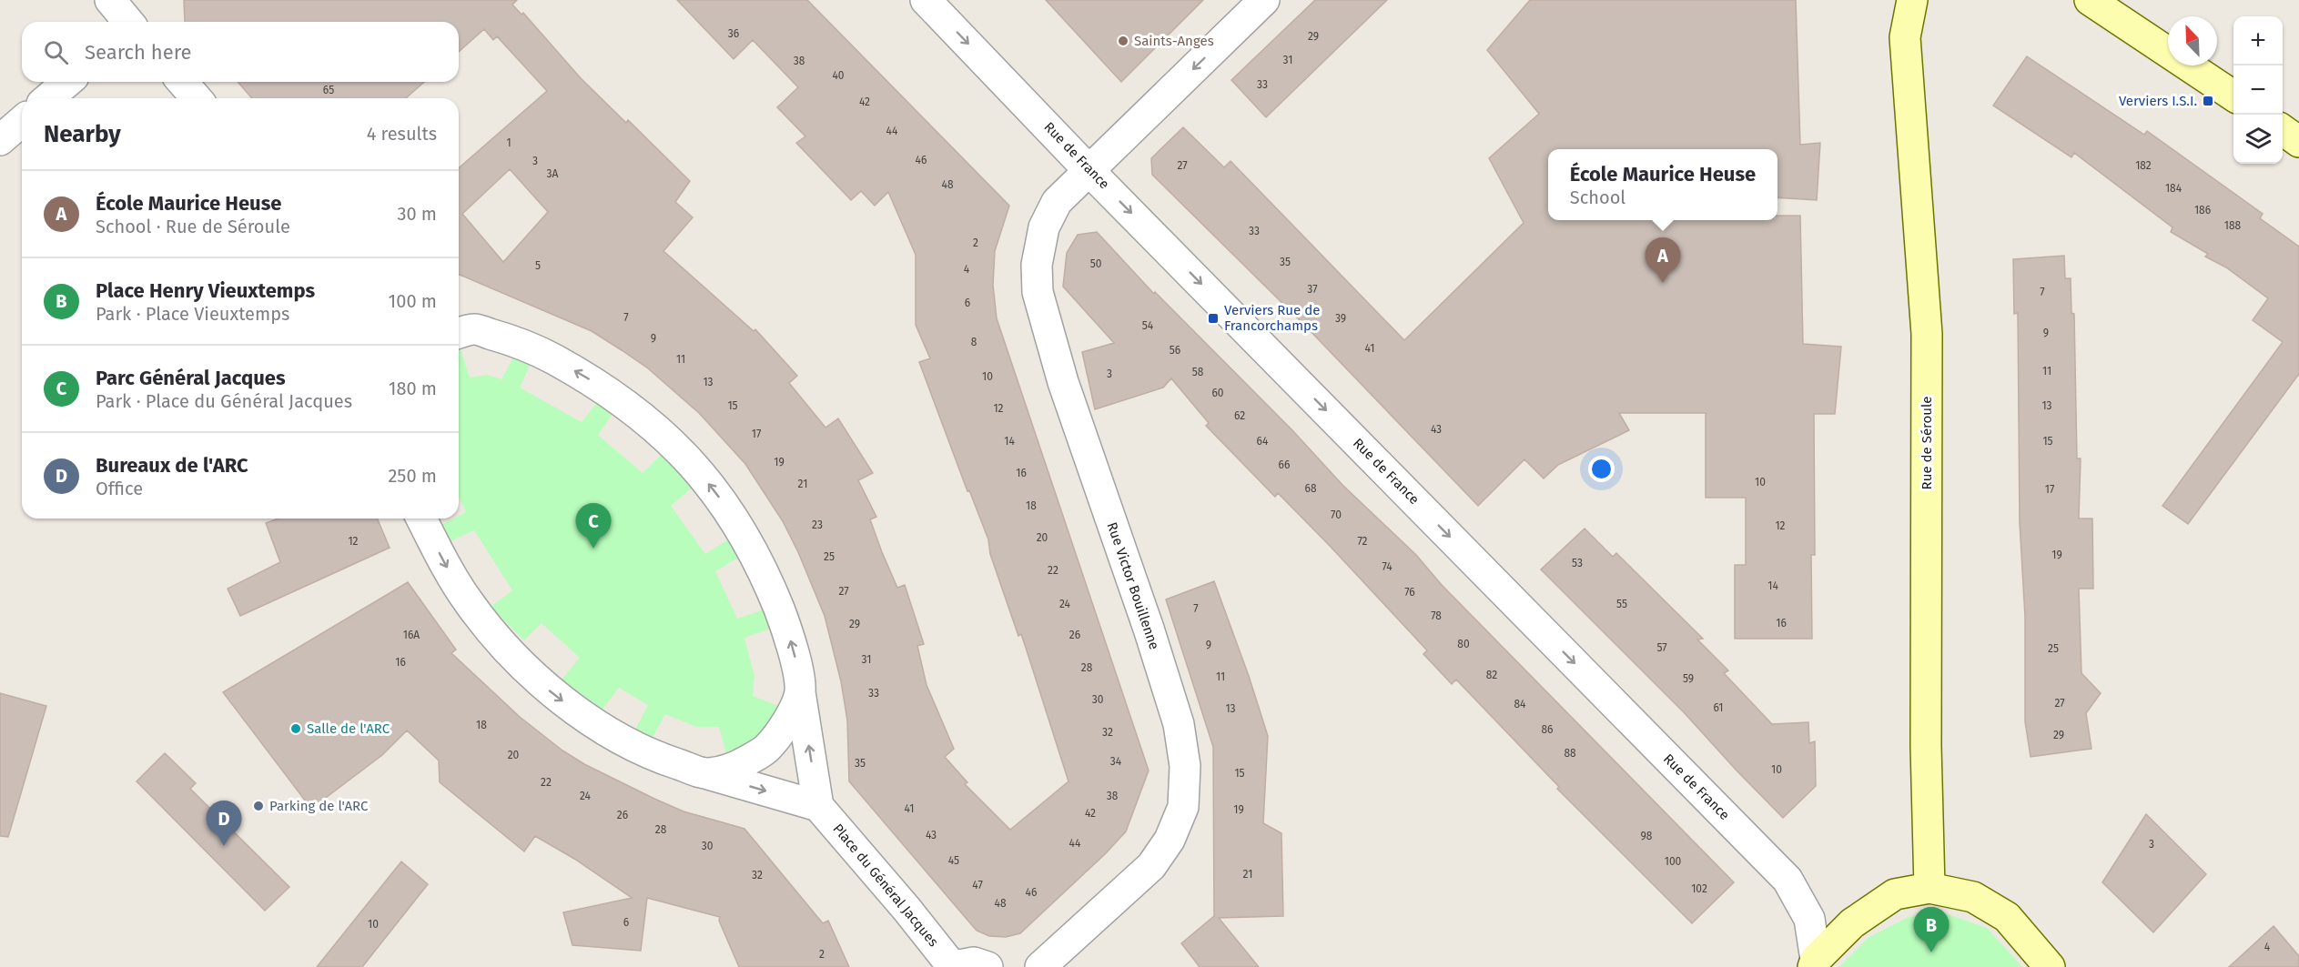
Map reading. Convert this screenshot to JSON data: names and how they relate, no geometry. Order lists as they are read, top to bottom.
{
  "streets": {
    "street": [
      "Rue de France",
      "Rue de Séroule",
      "Rue Victor Bouillenne",
      "Place du Général Jacques"
    ]
  },
  "crossings": [
    ["Rue de France", "Rue Victor Bouillenne"]
  ],
  "one_way": ["Rue de France"],
  "places": {
    "other": ["Saints-Anges", "Salle de l'ARC", "Parking de l'ARC"],
    "transit": ["Verviers I.S.I.", "Verviers Rue de Francorchamps"]
  },
  "house_numbers": [
    "36",
    "29",
    "31",
    "38",
    "40",
    "33",
    "65",
    "42",
    "44",
    "1",
    "46",
    "3",
    "27",
    "182",
    "3A",
    "48",
    "184",
    "186",
    "188",
    "33",
    "2",
    "35",
    "50",
    "5",
    "4",
    "37",
    "7",
    "6",
    "7",
    "39",
    "54",
    "9",
    "9",
    "8",
    "41",
    "56",
    "11",
    "11",
    "58",
    "3",
    "10",
    "13",
    "60",
    "15",
    "13",
    "12",
    "62",
    "43",
    "17",
    "14",
    "64",
    "15",
    "19",
    "66",
    "16",
    "10",
    "21",
    "68",
    "17",
    "18",
    "70",
    "23",
    "12",
    "20",
    "12",
    "72",
    "19",
    "25",
    "53",
    "74",
    "22",
    "14",
    "27",
    "76",
    "24",
    "55",
    "7",
    "78",
    "16",
    "29",
    "16A",
    "26",
    "80",
    "9",
    "57",
    "25",
    "31",
    "16",
    "28",
    "82",
    "11",
    "59",
    "33",
    "30",
    "27",
    "84",
    "61",
    "13",
    "18",
    "86",
    "32",
    "29",
    "88",
    "20",
    "34",
    "35",
    "10",
    "15",
    "22",
    "24",
    "38",
    "41",
    "19",
    "42",
    "26",
    "28",
    "43",
    "98",
    "44",
    "3",
    "30",
    "45",
    "100",
    "21",
    "32",
    "47",
    "102",
    "46",
    "48",
    "6",
    "10",
    "4",
    "2"
  ],
  "north": "top left",
  "page": {
    "map_buttons": ["+", "−"],
    "search": "Search here",
    "heading": ["Nearby", "4 results"],
    "popup": ["École Maurice Heuse", "School"],
    "list": [
      {
        "mark": "A",
        "name": "École Maurice Heuse",
        "note": "School · Rue de Séroule",
        "value": "30 m"
      },
      {
        "mark": "B",
        "name": "Place Henry Vieuxtemps",
        "note": "Park · Place Vieuxtemps",
        "value": "100 m"
      },
      {
        "mark": "C",
        "name": "Parc Général Jacques",
        "note": "Park · Place du Général Jacques",
        "value": "180 m"
      },
      {
        "mark": "D",
        "name": "Bureaux de l'ARC",
        "note": "Office",
        "value": "250 m"
      }
    ],
    "pins": [
      "A",
      "C",
      "D",
      "B"
    ]
  }
}
